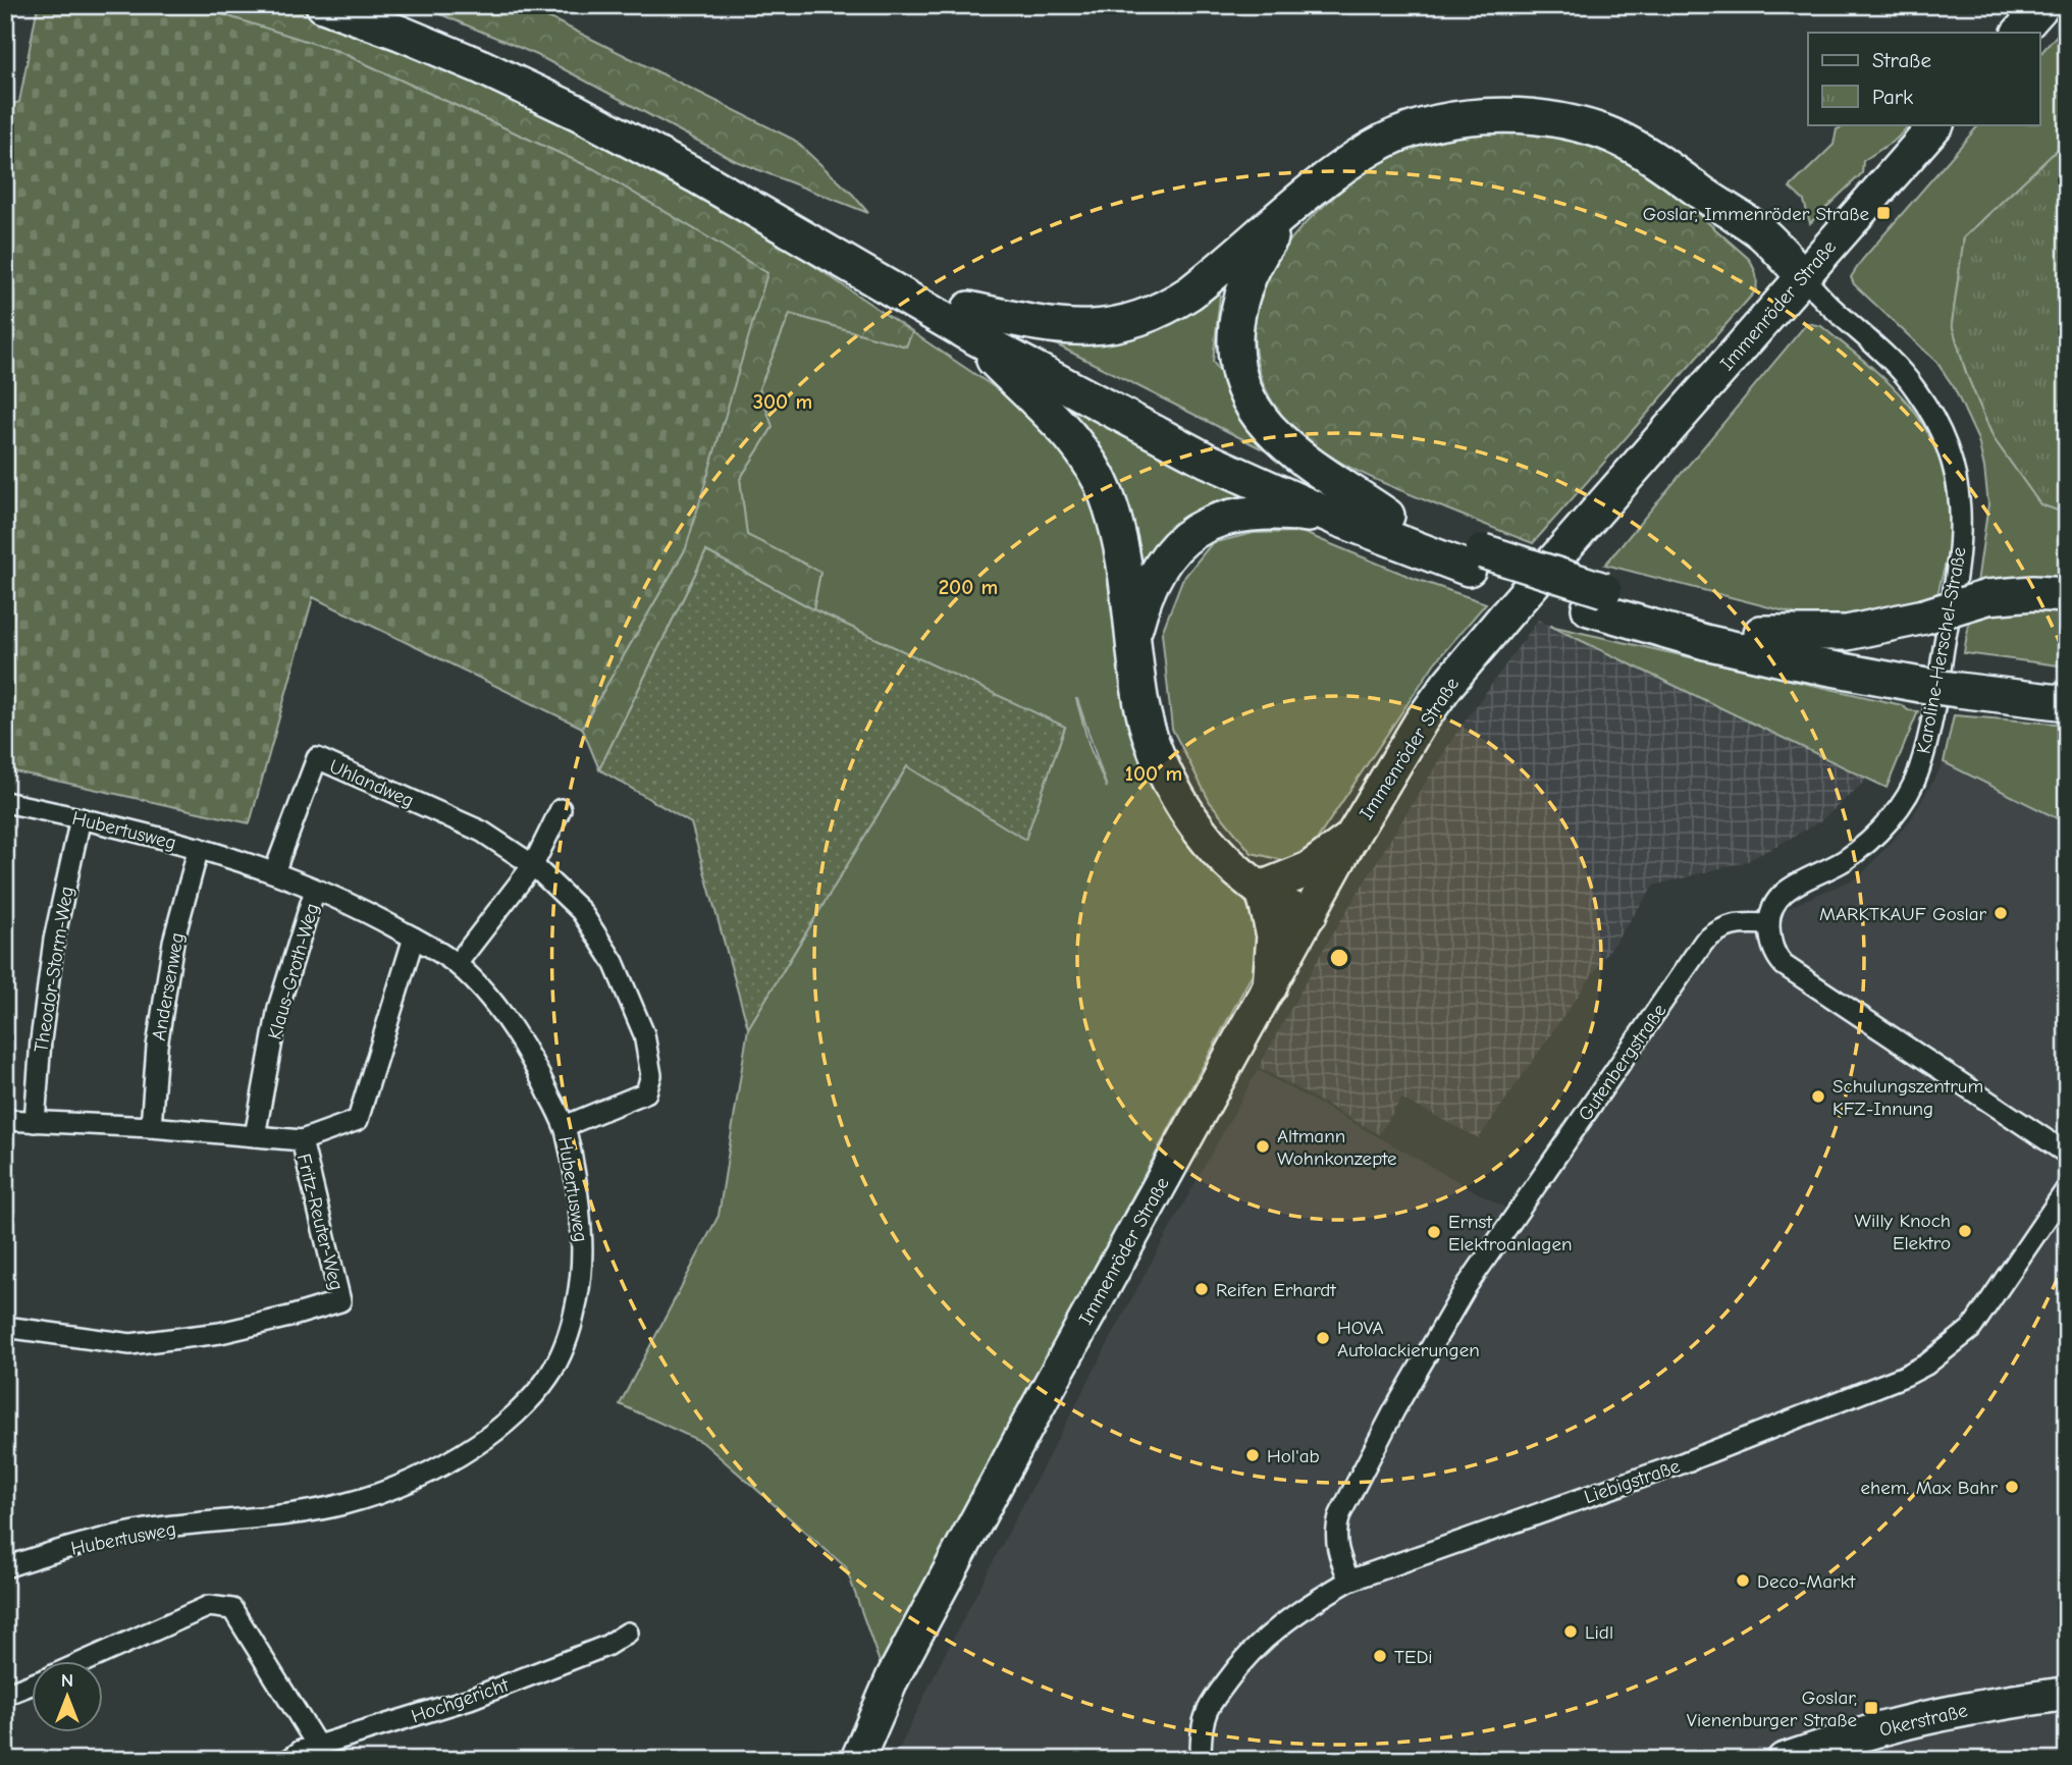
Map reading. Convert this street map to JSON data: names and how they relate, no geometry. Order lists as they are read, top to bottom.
{
  "streets": {
    "main road": ["Immenröder Straße", "Okerstraße"],
    "street": [
      "Karoline-Herschel-Straße",
      "Uhlandweg",
      "Hubertusweg",
      "Theodor-Storm-Weg",
      "Klaus-Groth-Weg",
      "Andersenweg",
      "Gutenbergstraße",
      "Fritz-Reuter-Weg",
      "Liebigstraße",
      "Hochgericht"
    ]
  },
  "crossings": [
    ["Immenröder Straße", "Karoline-Herschel-Straße"],
    ["Karoline-Herschel-Straße", "Gutenbergstraße"],
    ["Uhlandweg", "Hubertusweg"],
    ["Hubertusweg", "Theodor-Storm-Weg"],
    ["Hubertusweg", "Klaus-Groth-Weg"],
    ["Hubertusweg", "Andersenweg"],
    ["Theodor-Storm-Weg", "Fritz-Reuter-Weg"],
    ["Klaus-Groth-Weg", "Fritz-Reuter-Weg"],
    ["Andersenweg", "Fritz-Reuter-Weg"],
    ["Gutenbergstraße", "Liebigstraße"]
  ],
  "places": {
    "transit": ["Goslar, Immenröder Straße", "Goslar, Vienenburger Straße"],
    "other": [
      "MARKTKAUF Goslar",
      "Schulungszentrum KFZ-Innung",
      "Altmann Wohnkonzepte",
      "Willy Knoch Elektro",
      "Ernst Elektroanlagen",
      "Reifen Erhardt",
      "HOVA Autolackierungen",
      "Hol'ab",
      "ehem. Max Bahr",
      "Deco-Markt",
      "Lidl",
      "TEDi"
    ]
  },
  "legend": ["Straße", "Park"],
  "north": "top",
  "rings": ["300 m", "200 m", "100 m"]
}
